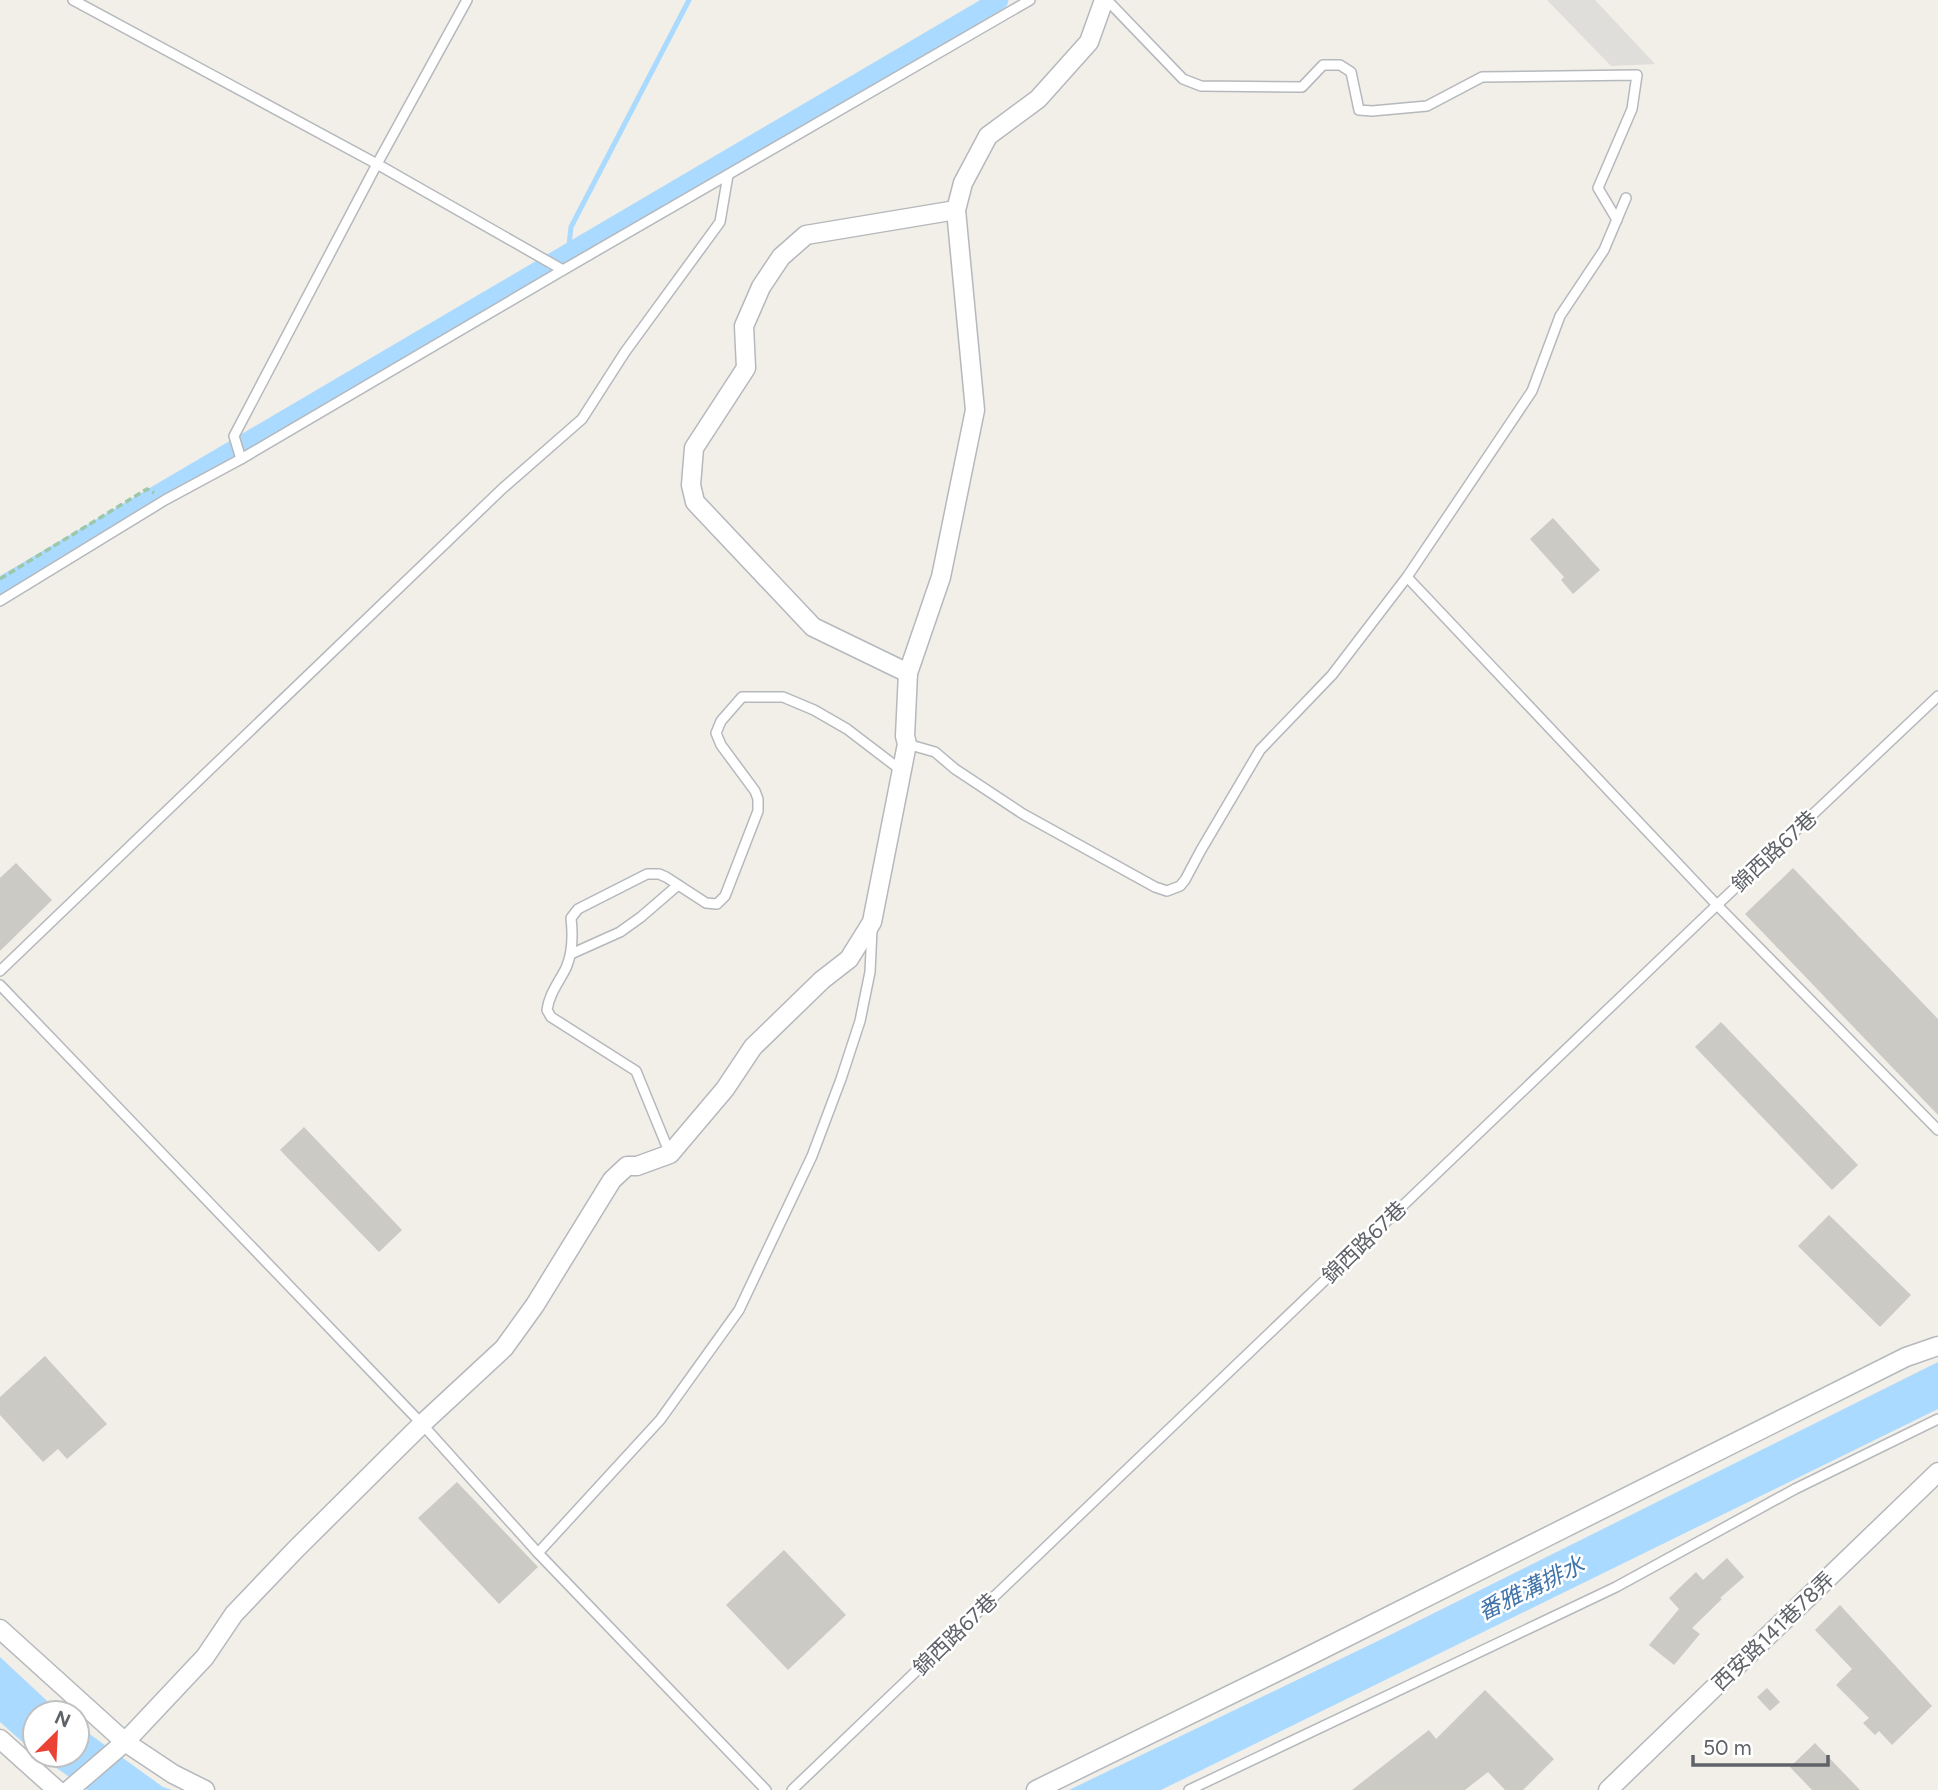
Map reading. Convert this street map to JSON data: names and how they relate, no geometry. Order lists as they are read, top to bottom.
{
  "streets": {
    "street": ["西安路141巷78弄"],
    "lane": ["錦西路67巷"]
  },
  "water": ["番雅溝排水"],
  "scale_bar": "50 m",
  "north": "top right"
}
